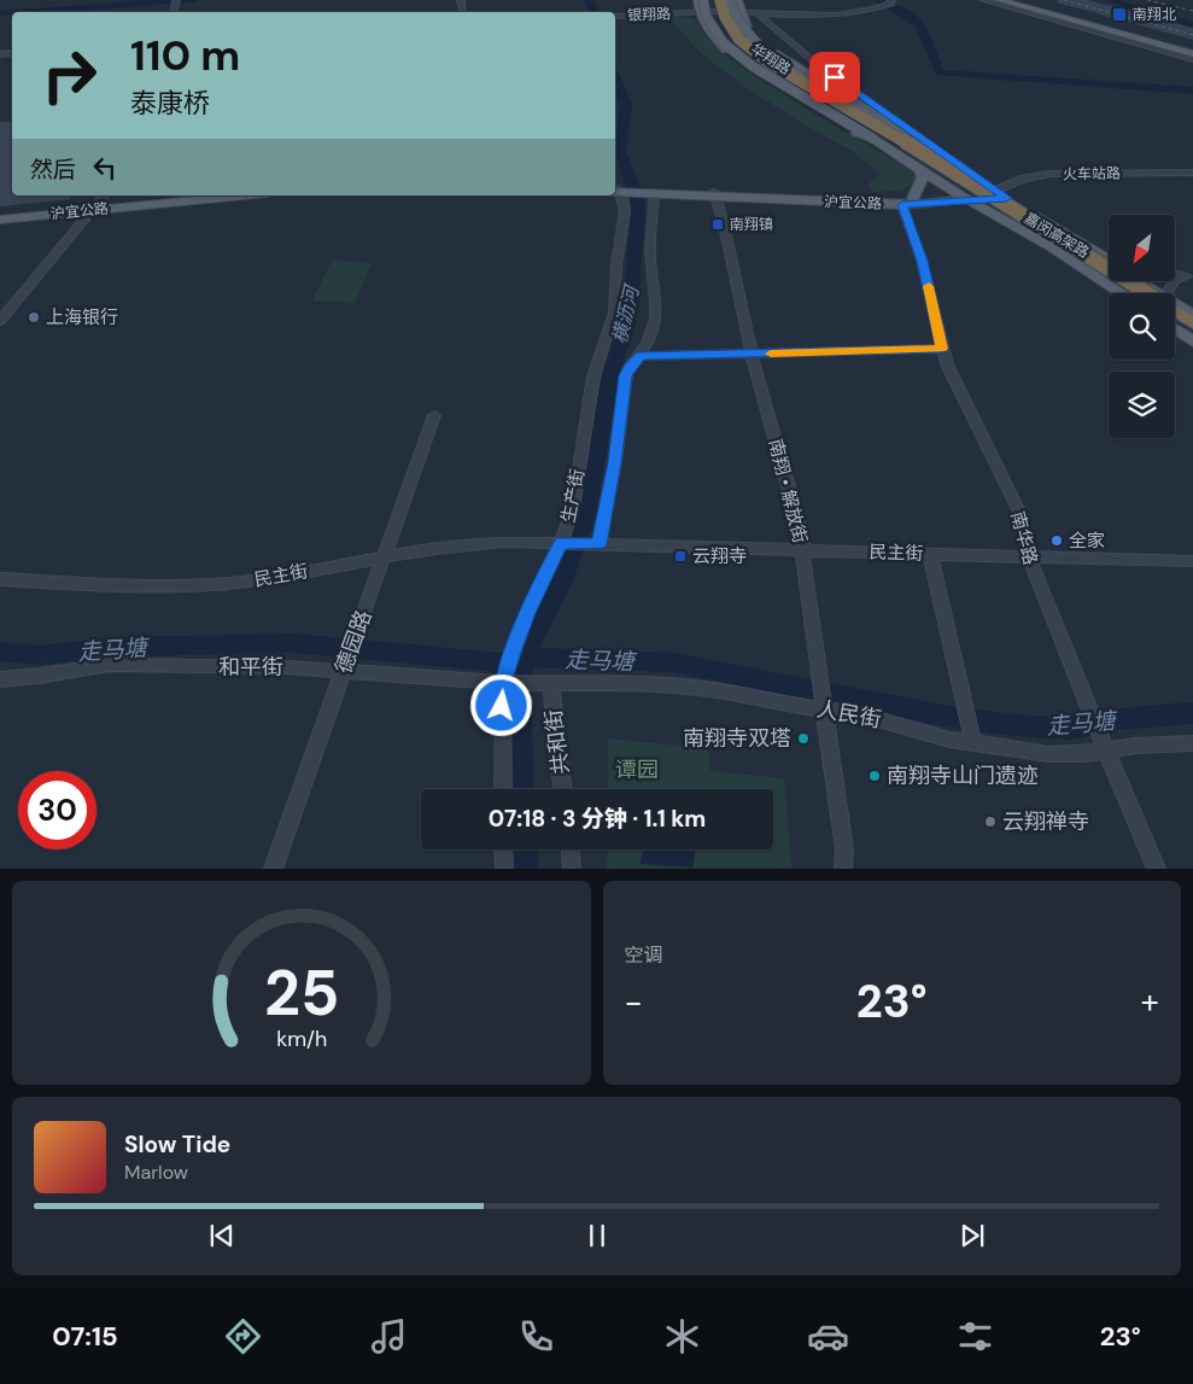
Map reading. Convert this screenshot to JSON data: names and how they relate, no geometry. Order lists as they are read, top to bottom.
{
  "streets": {
    "highway": ["嘉闵高架路"],
    "main road": ["华翔路", "沪宜公路"],
    "street": [
      "银翔路",
      "火车站路",
      "南翔 • 解放街",
      "生产街",
      "南华路",
      "民主街",
      "德园路",
      "和平街",
      "人民街",
      "共和街"
    ]
  },
  "crossings": [
    ["华翔路", "沪宜公路"],
    ["火车站路", "沪宜公路"],
    ["沪宜公路", "南翔 • 解放街"],
    ["沪宜公路", "生产街"],
    ["沪宜公路", "南华路"],
    ["南翔 • 解放街", "民主街"],
    ["南翔 • 解放街", "人民街"],
    ["生产街", "民主街"],
    ["生产街", "和平街"],
    ["生产街", "人民街"],
    ["南华路", "民主街"],
    ["南华路", "人民街"],
    ["民主街", "德园路"],
    ["德园路", "和平街"],
    ["和平街", "人民街"],
    ["人民街", "共和街"]
  ],
  "water": ["横沥河", "走马塘"],
  "parks": ["谭园"],
  "places": {
    "transit": ["南翔北", "南翔镇", "云翔寺"],
    "other": [
      "上海银行",
      "全家",
      "南翔寺双塔",
      "南翔寺山门遗迹",
      "云翔禅寺"
    ]
  },
  "north": "bottom left",
  "page": {
    "turn": ["110 m", "泰康桥"],
    "then": "然后",
    "limit": "30",
    "trip": "07:18 · 3 分钟 · 1.1 km",
    "tile": "空调",
    "heat": ["−", "23°", "+"],
    "song": ["Slow Tide", "Marlow"],
    "tabs": ["07:15", "23°"],
    "gauge": ["25", "km/h"]
  }
}
